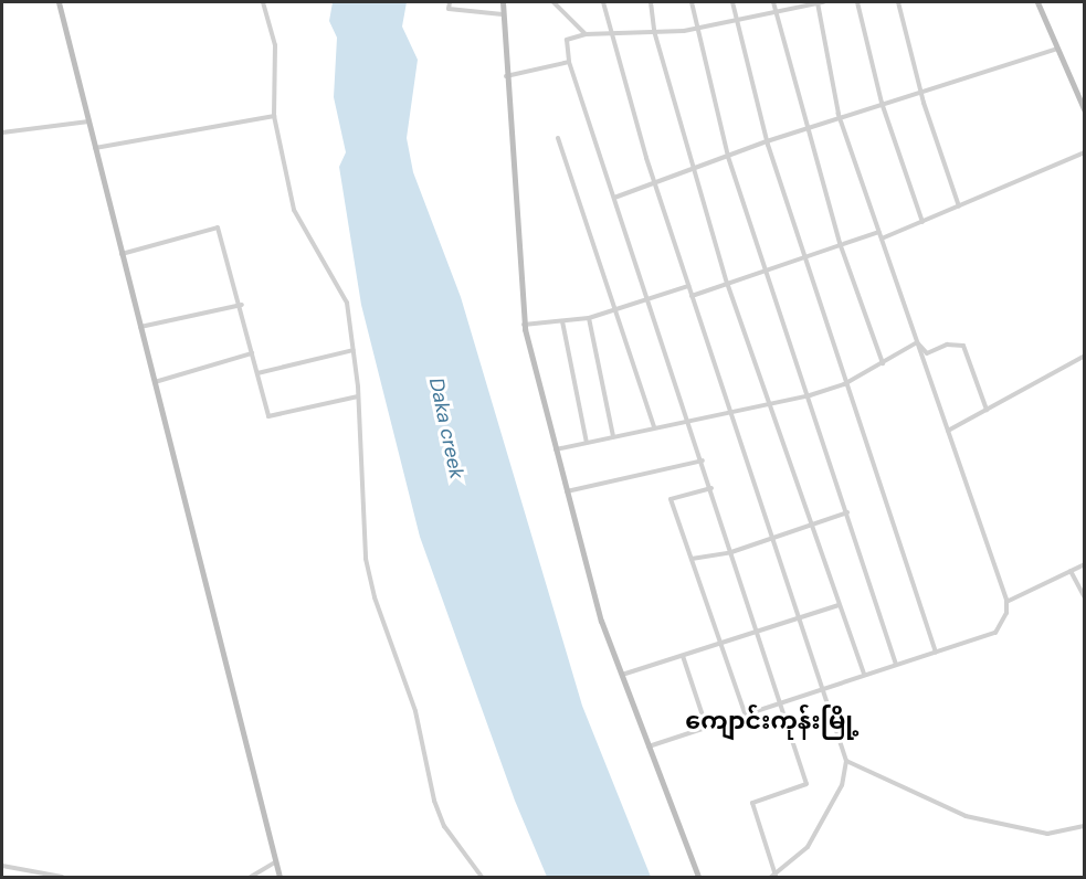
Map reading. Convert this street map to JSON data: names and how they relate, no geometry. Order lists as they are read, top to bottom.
{
  "districts": ["ကျောင်းကုန်းမြို့"],
  "water": ["Daka creek"]
}
